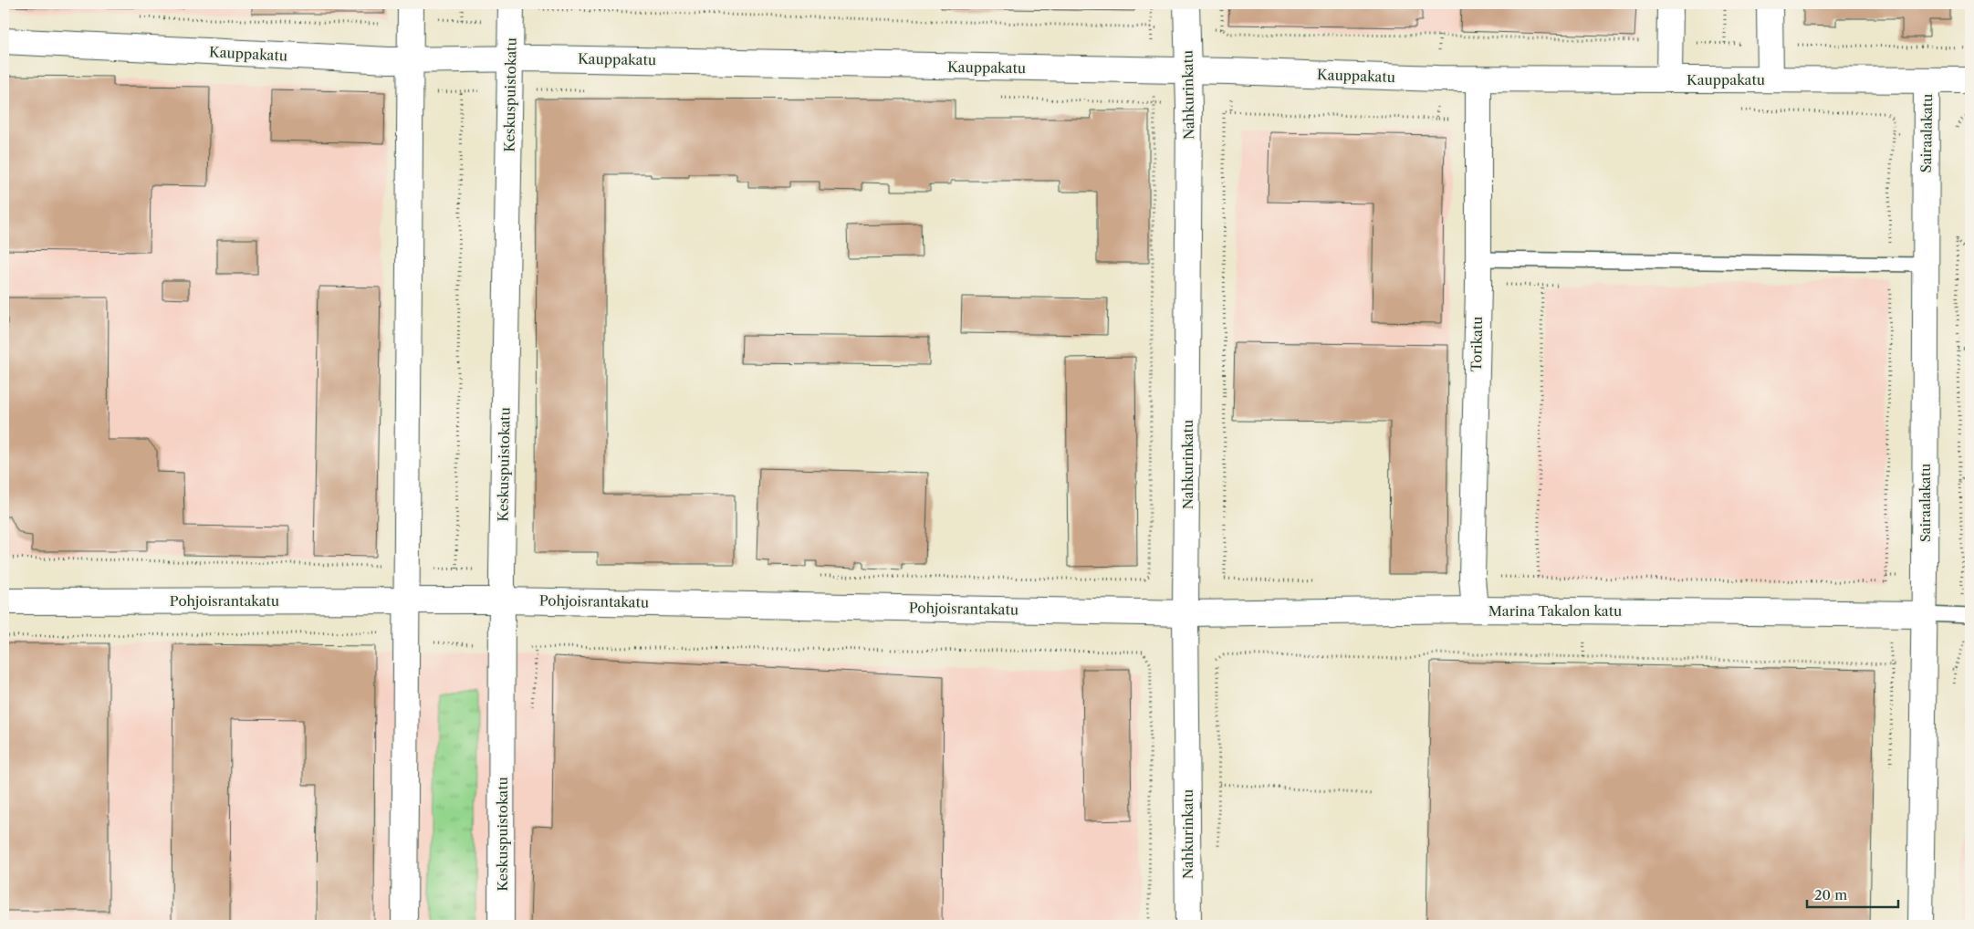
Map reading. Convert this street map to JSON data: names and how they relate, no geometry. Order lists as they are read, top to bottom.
{
  "streets": {
    "street": [
      "Kauppakatu",
      "Keskuspuistokatu",
      "Nahkurinkatu",
      "Sairaalakatu",
      "Torikatu",
      "Pohjoisrantakatu",
      "Marina Takalon katu"
    ]
  },
  "crossings": [
    ["Kauppakatu", "Keskuspuistokatu"],
    ["Kauppakatu", "Nahkurinkatu"],
    ["Kauppakatu", "Sairaalakatu"],
    ["Kauppakatu", "Torikatu"],
    ["Keskuspuistokatu", "Pohjoisrantakatu"],
    ["Nahkurinkatu", "Pohjoisrantakatu"],
    ["Nahkurinkatu", "Marina Takalon katu"],
    ["Sairaalakatu", "Marina Takalon katu"],
    ["Torikatu", "Marina Takalon katu"],
    ["Pohjoisrantakatu", "Marina Takalon katu"]
  ],
  "scale_bar": "20 m"
}
